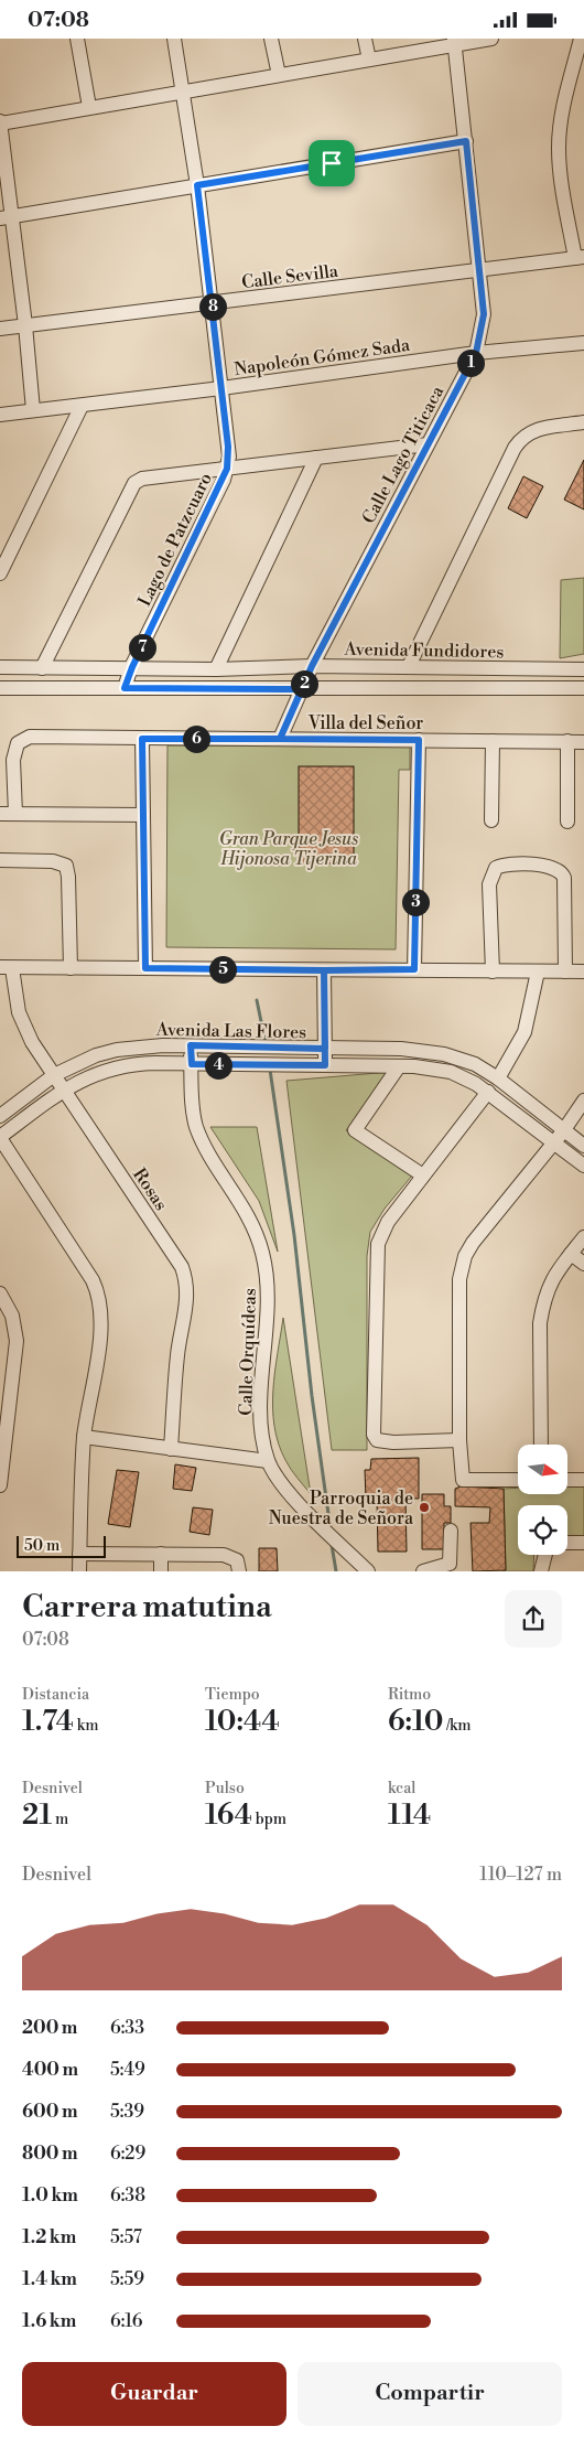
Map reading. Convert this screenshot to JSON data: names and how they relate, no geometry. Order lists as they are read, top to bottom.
{
  "streets": {
    "street": [
      "Calle Sevilla",
      "Napoleón Gómez Sada",
      "Calle Lago Titicaca",
      "Lago de Patzcuaro",
      "Avenida Fundidores",
      "Villa del Señor",
      "Avenida Las Flores",
      "Rosas",
      "Calle Orquídeas"
    ]
  },
  "crossings": [
    ["Calle Sevilla", "Calle Lago Titicaca"],
    ["Calle Sevilla", "Lago de Patzcuaro"],
    ["Napoleón Gómez Sada", "Calle Lago Titicaca"],
    ["Napoleón Gómez Sada", "Lago de Patzcuaro"],
    ["Calle Lago Titicaca", "Avenida Fundidores"],
    ["Calle Lago Titicaca", "Villa del Señor"],
    ["Lago de Patzcuaro", "Avenida Fundidores"],
    ["Avenida Las Flores", "Rosas"],
    ["Avenida Las Flores", "Calle Orquídeas"]
  ],
  "parks": ["Gran Parque Jesus Hijonosa Tijerina"],
  "places": ["Parroquia de Nuestra de Señora"],
  "scale_bar": "50 m",
  "north": "right",
  "page": {
    "status": "07:08",
    "pins": [
      "8",
      "1",
      "7",
      "2",
      "6",
      "3",
      "5",
      "4"
    ],
    "scale": "50 m",
    "heading": ["Carrera matutina", "07:08"],
    "stats": [
      ["Distancia", "1.74 km"],
      ["Tiempo", "10:44"],
      ["Ritmo", "6:10 /km"],
      ["Desnivel", "21 m"],
      ["Pulso", "164 bpm"],
      ["kcal", "114"]
    ],
    "chart": ["Desnivel", "110–127 m"],
    "list": [
      {
        "name": "200 m",
        "note": "6:33"
      },
      {
        "name": "400 m",
        "note": "5:49"
      },
      {
        "name": "600 m",
        "note": "5:39"
      },
      {
        "name": "800 m",
        "note": "6:29"
      },
      {
        "name": "1.0 km",
        "note": "6:38"
      },
      {
        "name": "1.2 km",
        "note": "5:57"
      },
      {
        "name": "1.4 km",
        "note": "5:59"
      },
      {
        "name": "1.6 km",
        "note": "6:16"
      }
    ],
    "buttons": ["Guardar", "Compartir"]
  }
}
